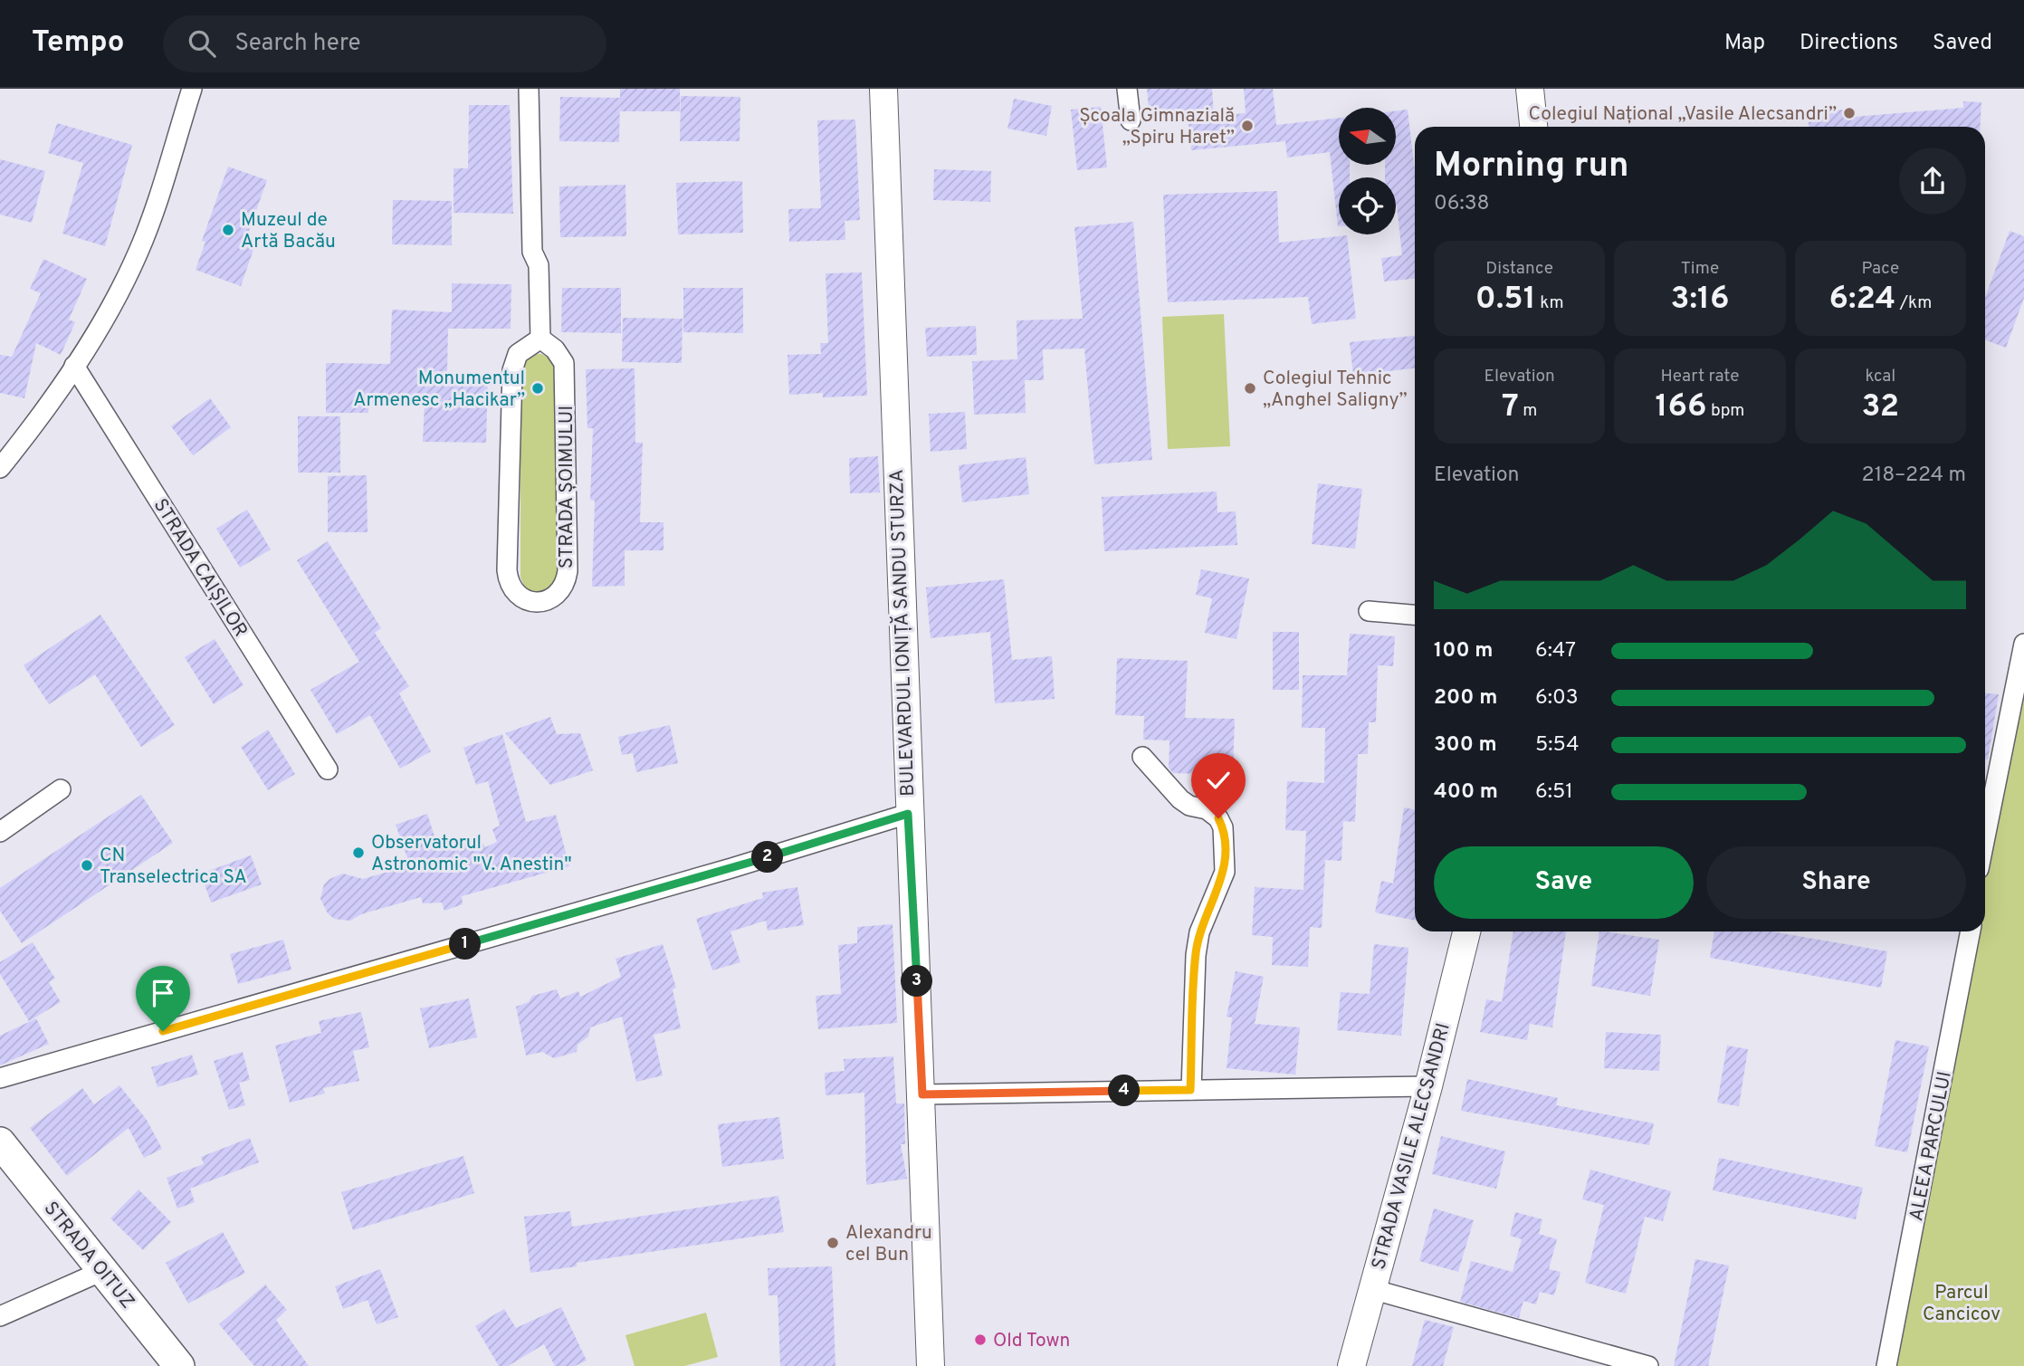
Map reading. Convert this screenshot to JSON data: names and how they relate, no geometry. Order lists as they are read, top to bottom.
{
  "streets": {
    "main road": ["STRADA OITUZ"],
    "street": [
      "STRADA ȘOIMULUI",
      "STRADA CAIȘILOR",
      "BULEVARDUL IONIȚĂ SANDU STURZA",
      "STRADA VASILE ALECSANDRI",
      "ALEEA PARCULUI"
    ]
  },
  "parks": ["Parcul Cancicov"],
  "places": [
    "Colegiul Național „Vasile Alecsandri”",
    "Școala Gimnazială „Spiru Haret”",
    "Muzeul de Artă Bacău",
    "Monumentul Armenesc „Hacikar”",
    "Colegiul Tehnic „Anghel Saligny”",
    "Observatorul Astronomic \"V. Anestin\"",
    "CN Transelectrica SA",
    "Alexandru cel Bun",
    "Old Town"
  ],
  "north": "left",
  "page": {
    "header": "Tempo",
    "search": "Search here",
    "nav": ["Map", "Directions", "Saved"],
    "heading": ["Morning run", "06:38"],
    "stats": [
      ["Distance", "0.51 km"],
      ["Time", "3:16"],
      ["Pace", "6:24 /km"],
      ["Elevation", "7 m"],
      ["Heart rate", "166 bpm"],
      ["kcal", "32"]
    ],
    "chart": ["Elevation", "218–224 m"],
    "list": [
      {
        "name": "100 m",
        "note": "6:47"
      },
      {
        "name": "200 m",
        "note": "6:03"
      },
      {
        "name": "300 m",
        "note": "5:54"
      },
      {
        "name": "400 m",
        "note": "6:51"
      }
    ],
    "buttons": ["Save", "Share"],
    "pins": [
      "2",
      "1",
      "3",
      "4"
    ]
  }
}
